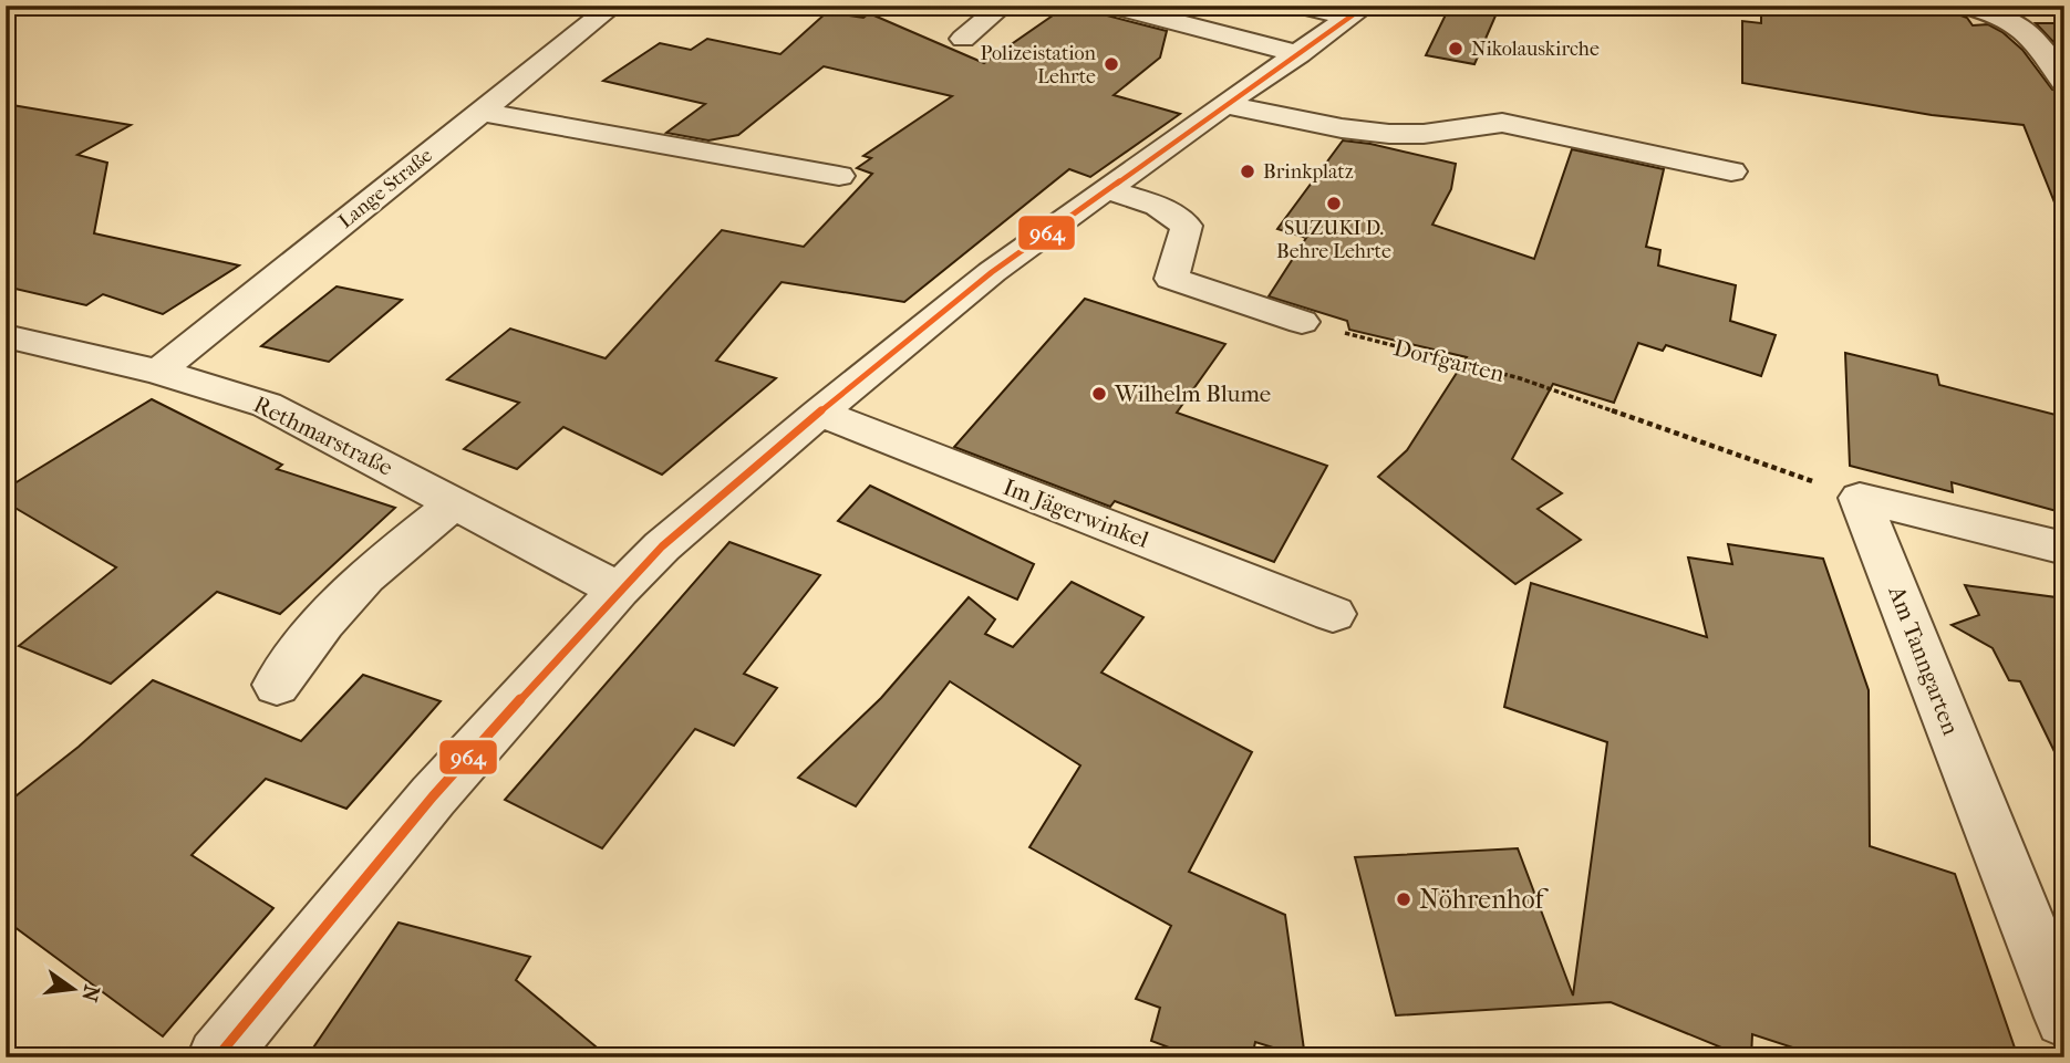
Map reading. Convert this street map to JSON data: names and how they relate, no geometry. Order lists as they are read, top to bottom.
{
  "streets": {
    "street": [
      "Lange Straße",
      "Rethmarstraße",
      "Im Jägerwinkel",
      "Am Tanngarten"
    ],
    "path": ["Dorfgarten"]
  },
  "crossings": [
    ["Lange Straße", "Rethmarstraße"],
    ["Dorfgarten", "Am Tanngarten"]
  ],
  "places": [
    "Nikolauskirche",
    "Polizeistation Lehrte",
    "Brinkplatz",
    "SUZUKI D. Behre Lehrte",
    "Wilhelm Blume",
    "Nöhrenhof"
  ],
  "lines": ["transit line 964"],
  "north": "right"
}
